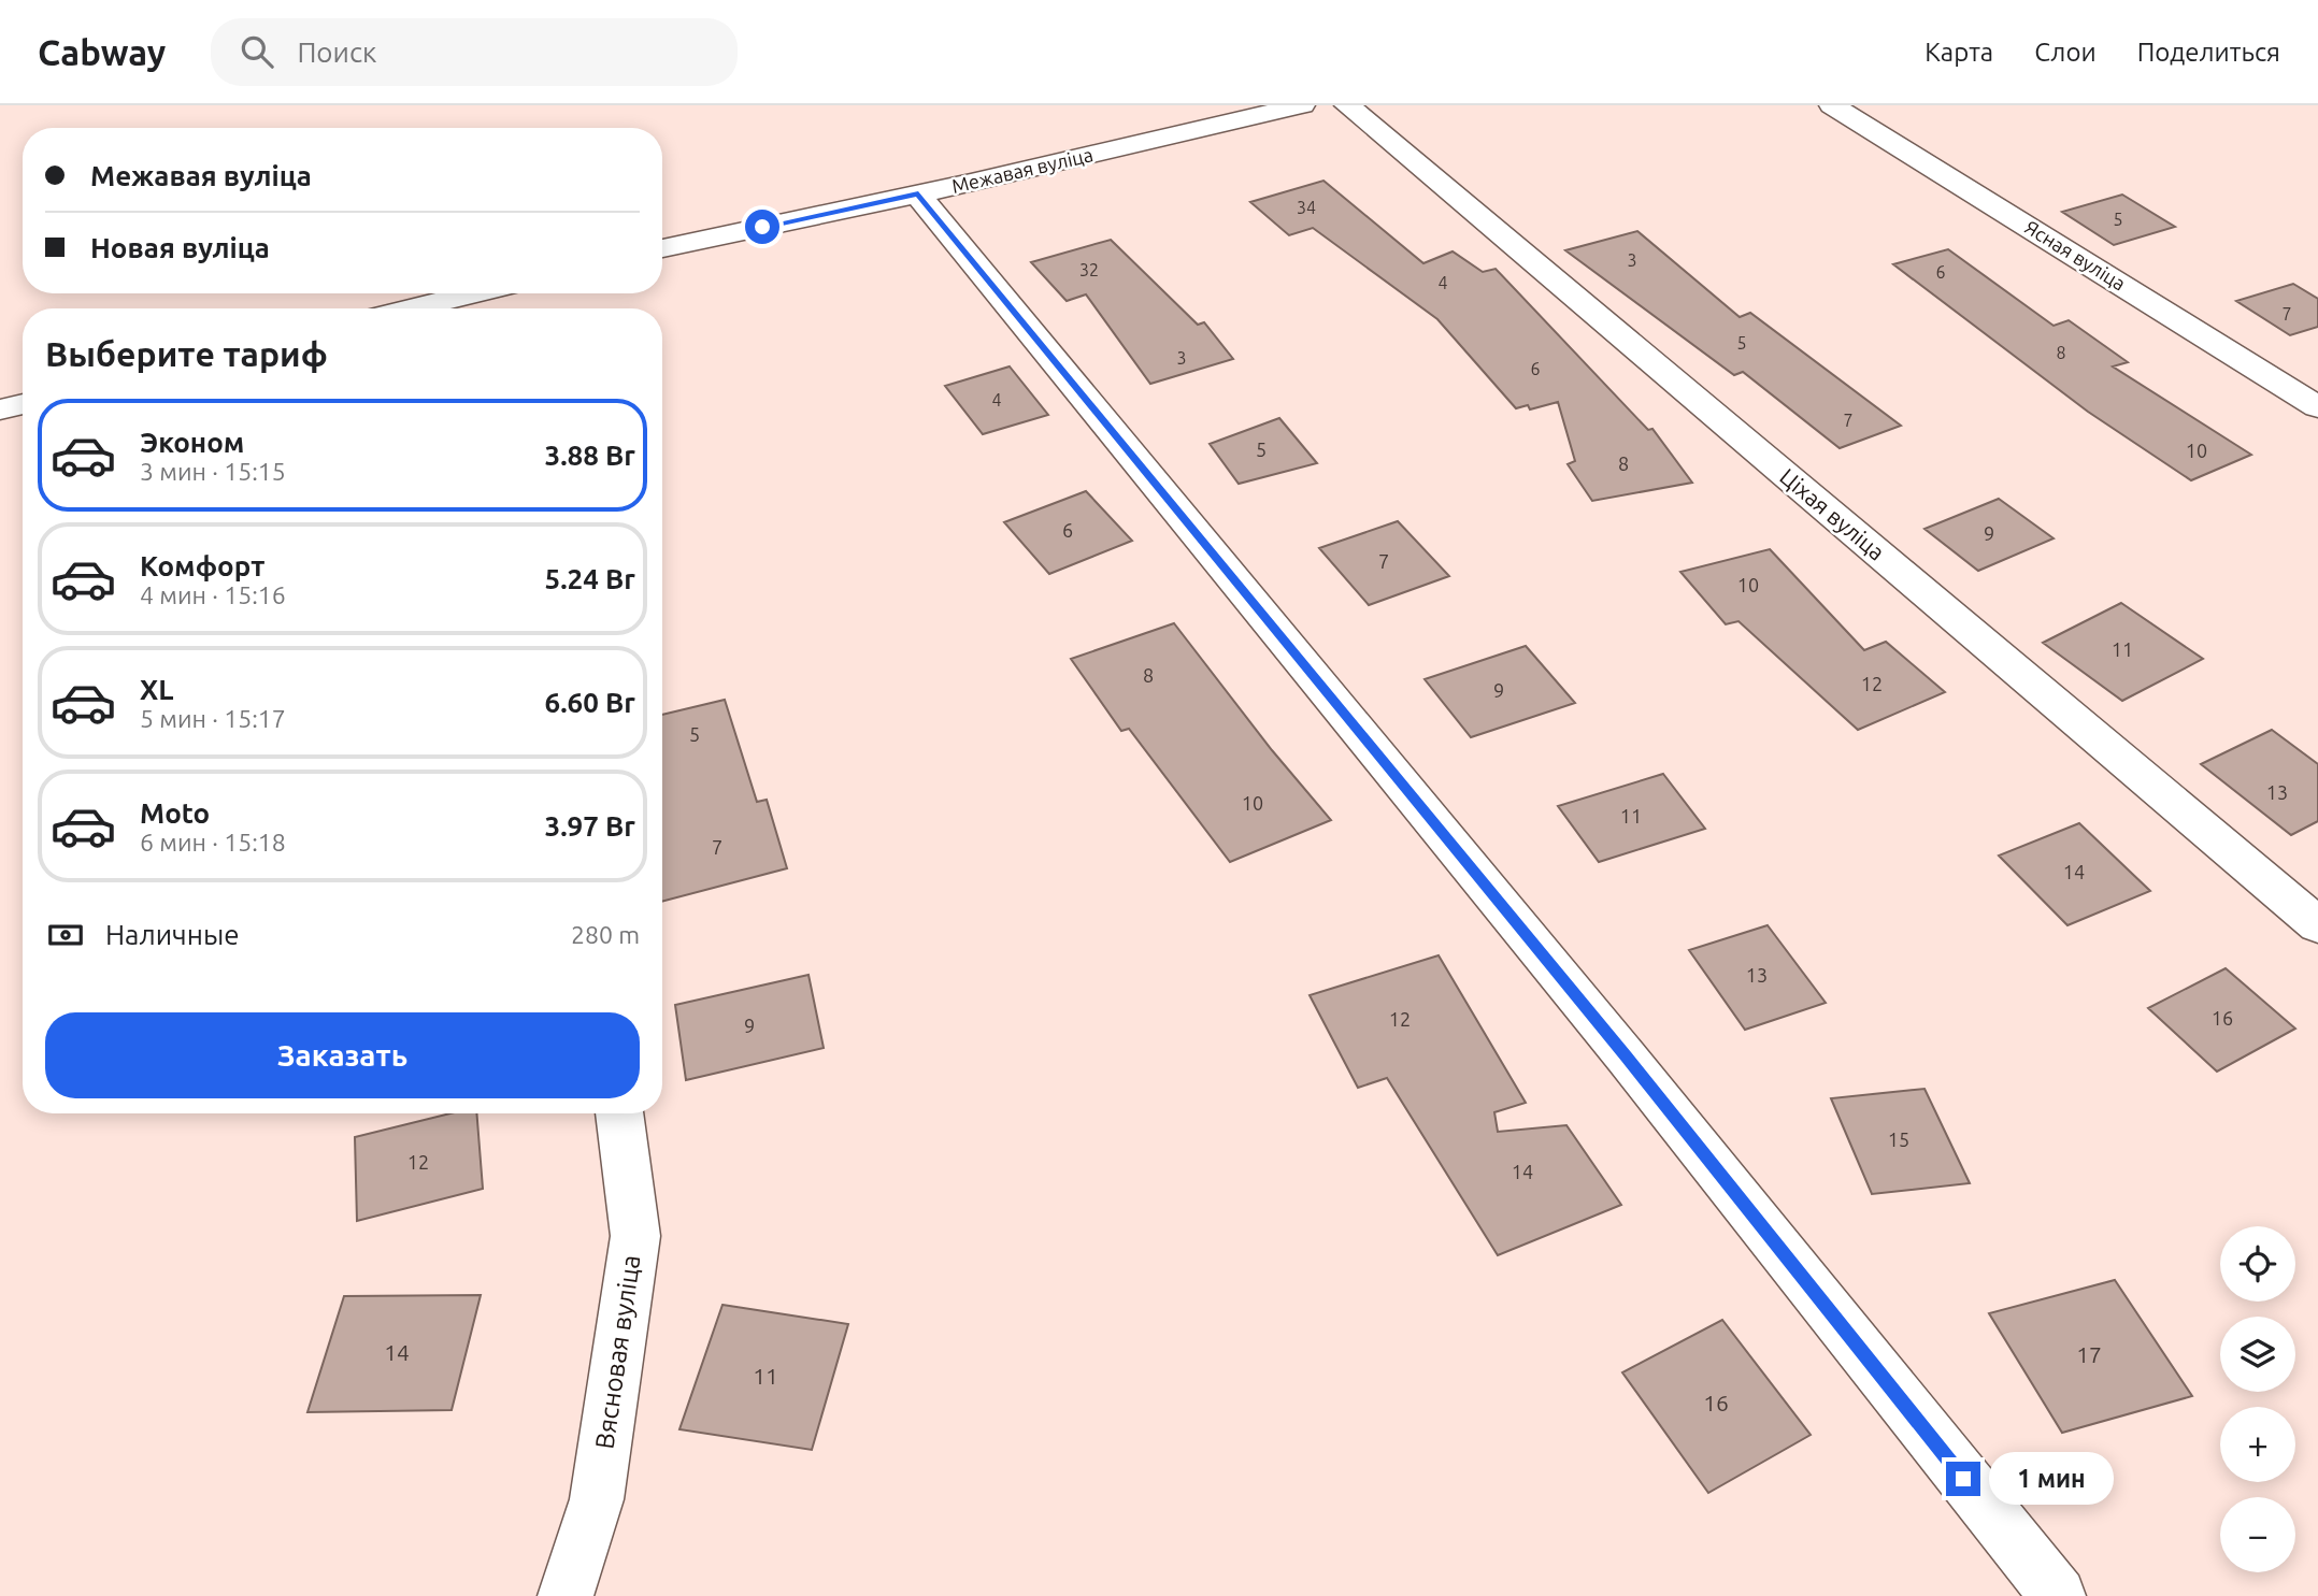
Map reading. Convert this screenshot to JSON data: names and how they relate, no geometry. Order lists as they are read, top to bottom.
{
  "streets": {
    "street": [
      "Межавая вуліца",
      "Ясная вуліца",
      "Ціхая вуліца",
      "Вясновая вуліца"
    ]
  },
  "house_numbers": [
    "34",
    "5",
    "3",
    "32",
    "6",
    "4",
    "7",
    "5",
    "8",
    "3",
    "6",
    "4",
    "7",
    "5",
    "10",
    "8",
    "6",
    "9",
    "7",
    "10",
    "11",
    "8",
    "12",
    "9",
    "5",
    "13",
    "10",
    "11",
    "7",
    "14",
    "13",
    "16",
    "12",
    "9",
    "15",
    "12",
    "14",
    "14",
    "17",
    "11",
    "16"
  ],
  "page": {
    "header": "Cabway",
    "search": "Поиск",
    "nav": ["Карта", "Слои", "Поделиться"],
    "banner": ["Межавая вуліца", "Новая вуліца"],
    "heading": "Выберите тариф",
    "list": [
      {
        "name": "Эконом",
        "note": "3 мин · 15:15",
        "value": "3.88 Br"
      },
      {
        "name": "Комфорт",
        "note": "4 мин · 15:16",
        "value": "5.24 Br"
      },
      {
        "name": "XL",
        "note": "5 мин · 15:17",
        "value": "6.60 Br"
      },
      {
        "name": "Moto",
        "note": "6 мин · 15:18",
        "value": "3.97 Br"
      }
    ],
    "pay": ["Наличные", "280 m"],
    "buttons": "Заказать",
    "map_buttons": ["+", "−"],
    "bubble": "1 мин"
  }
}
